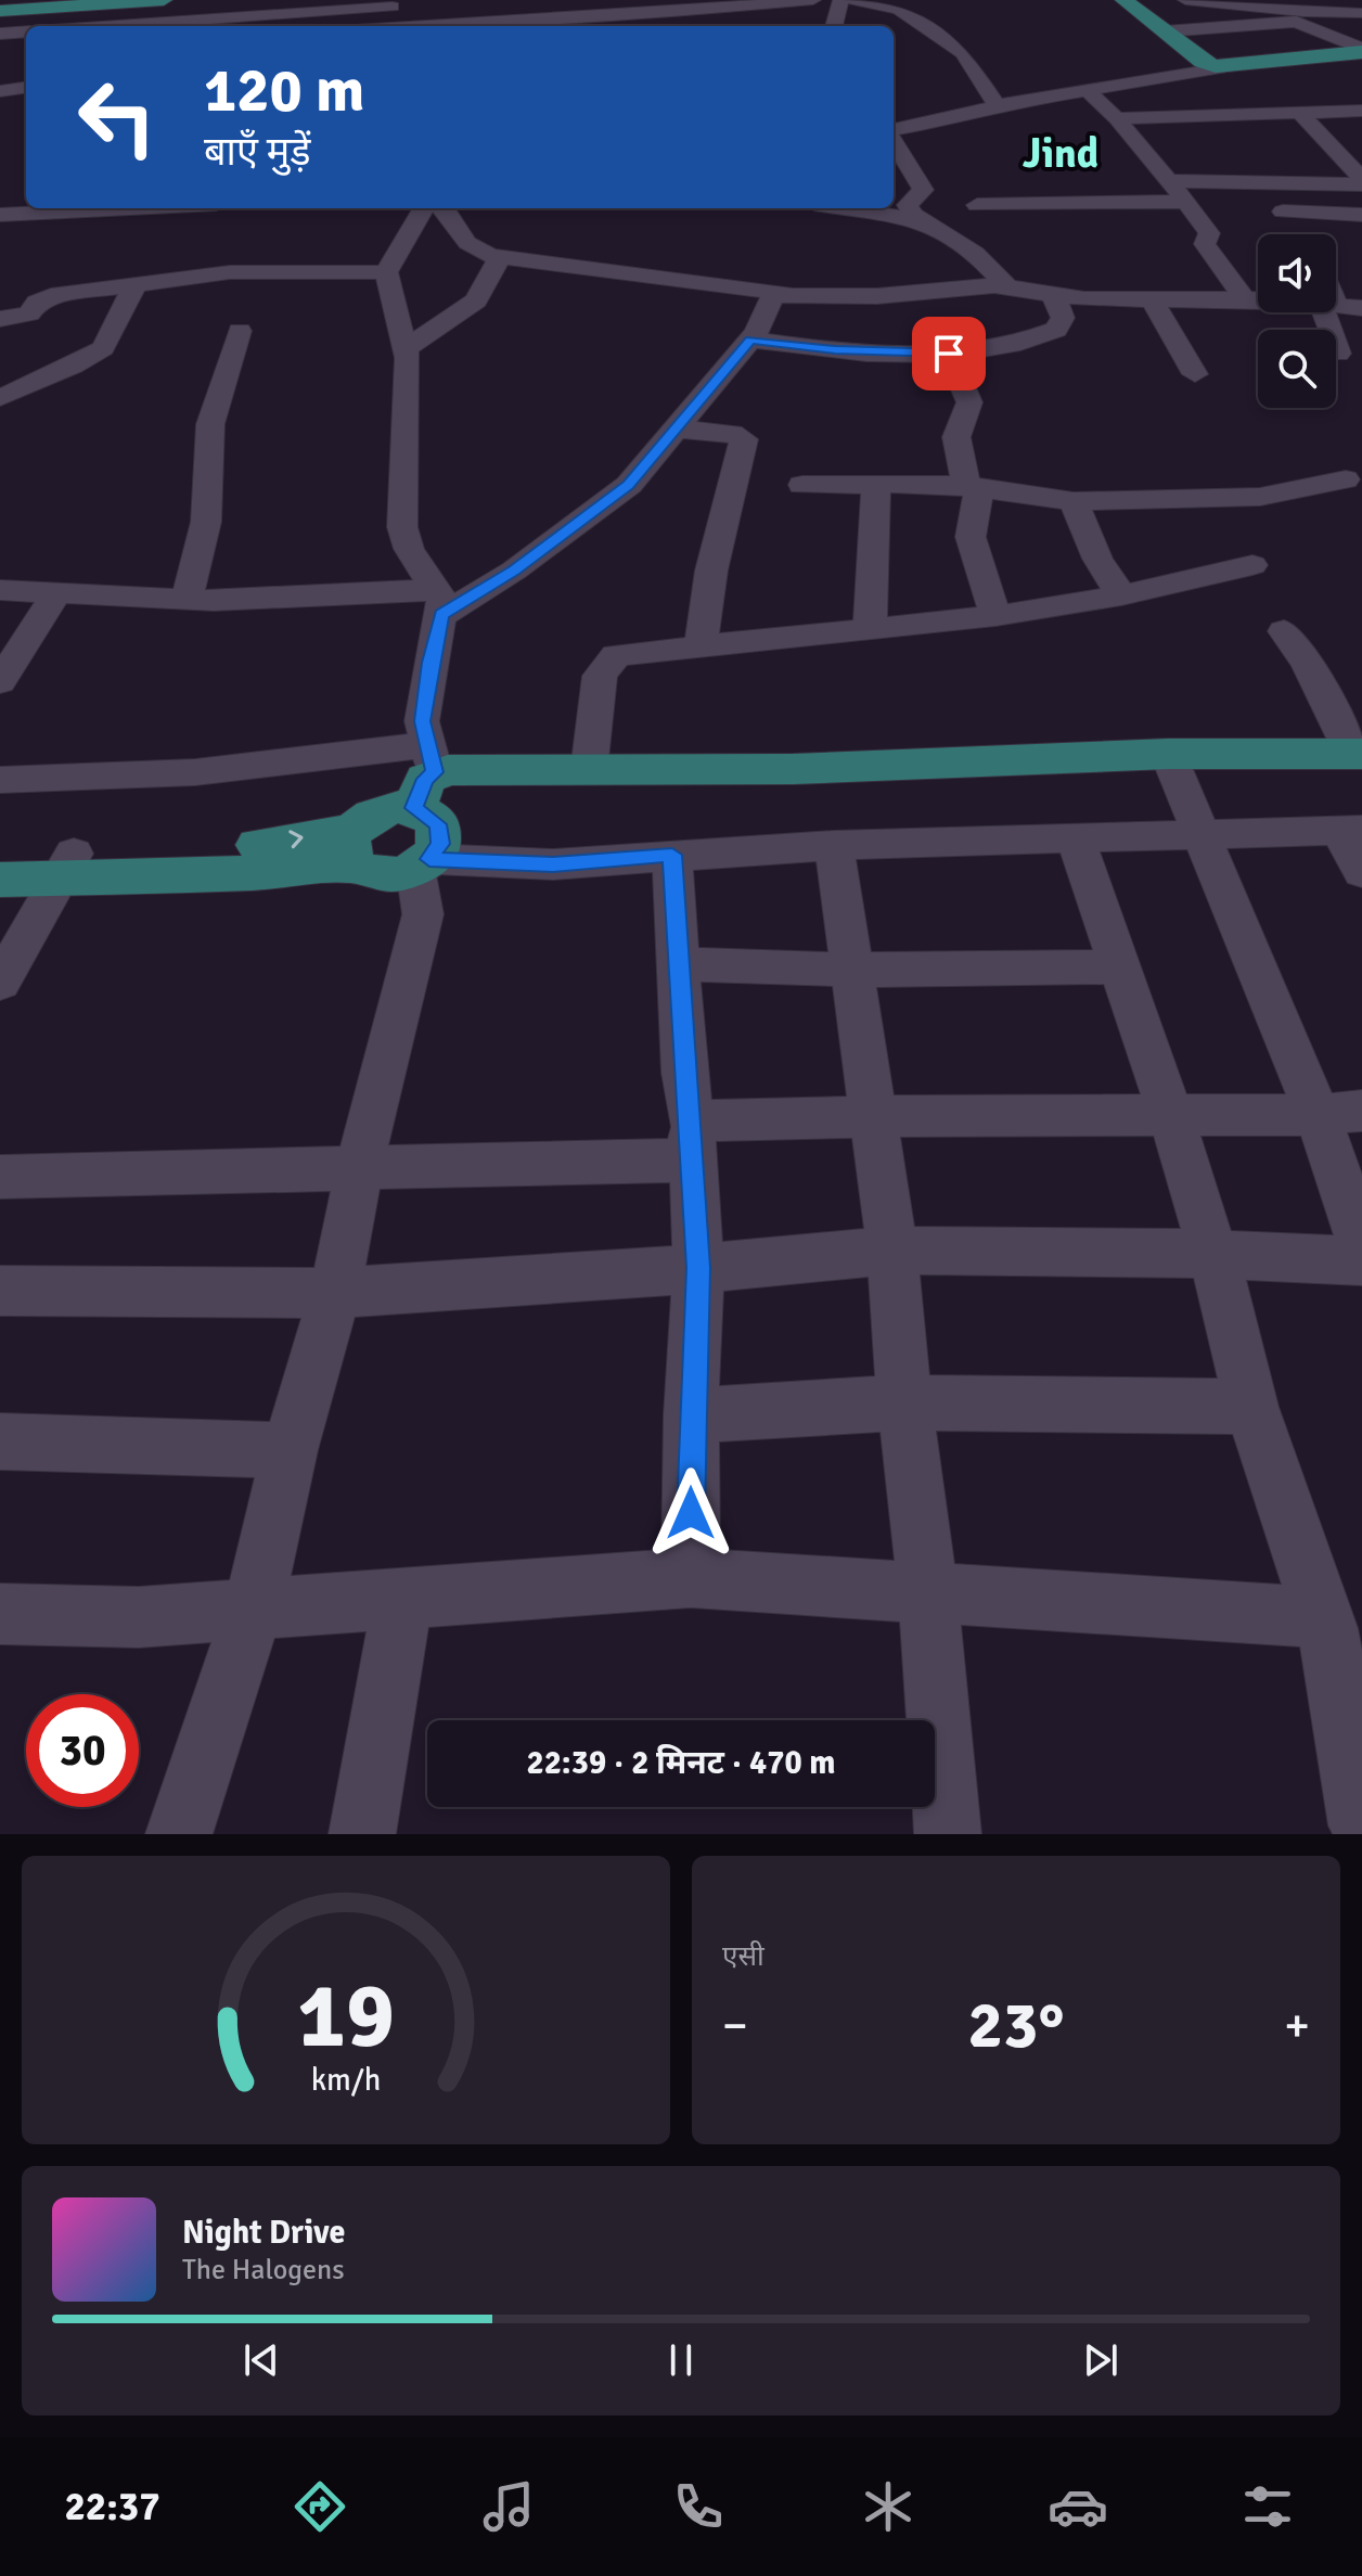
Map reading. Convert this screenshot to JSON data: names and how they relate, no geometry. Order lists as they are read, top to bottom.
{
  "districts": ["Jind"],
  "page": {
    "turn": ["120 m", "बाएँ मुड़ें"],
    "limit": "30",
    "trip": "22:39 · 2 मिनट · 470 m",
    "tile": "एसी",
    "heat": ["−", "23°", "+"],
    "song": ["Night Drive", "The Halogens"],
    "tabs": "22:37",
    "gauge": ["19", "km/h"]
  }
}
